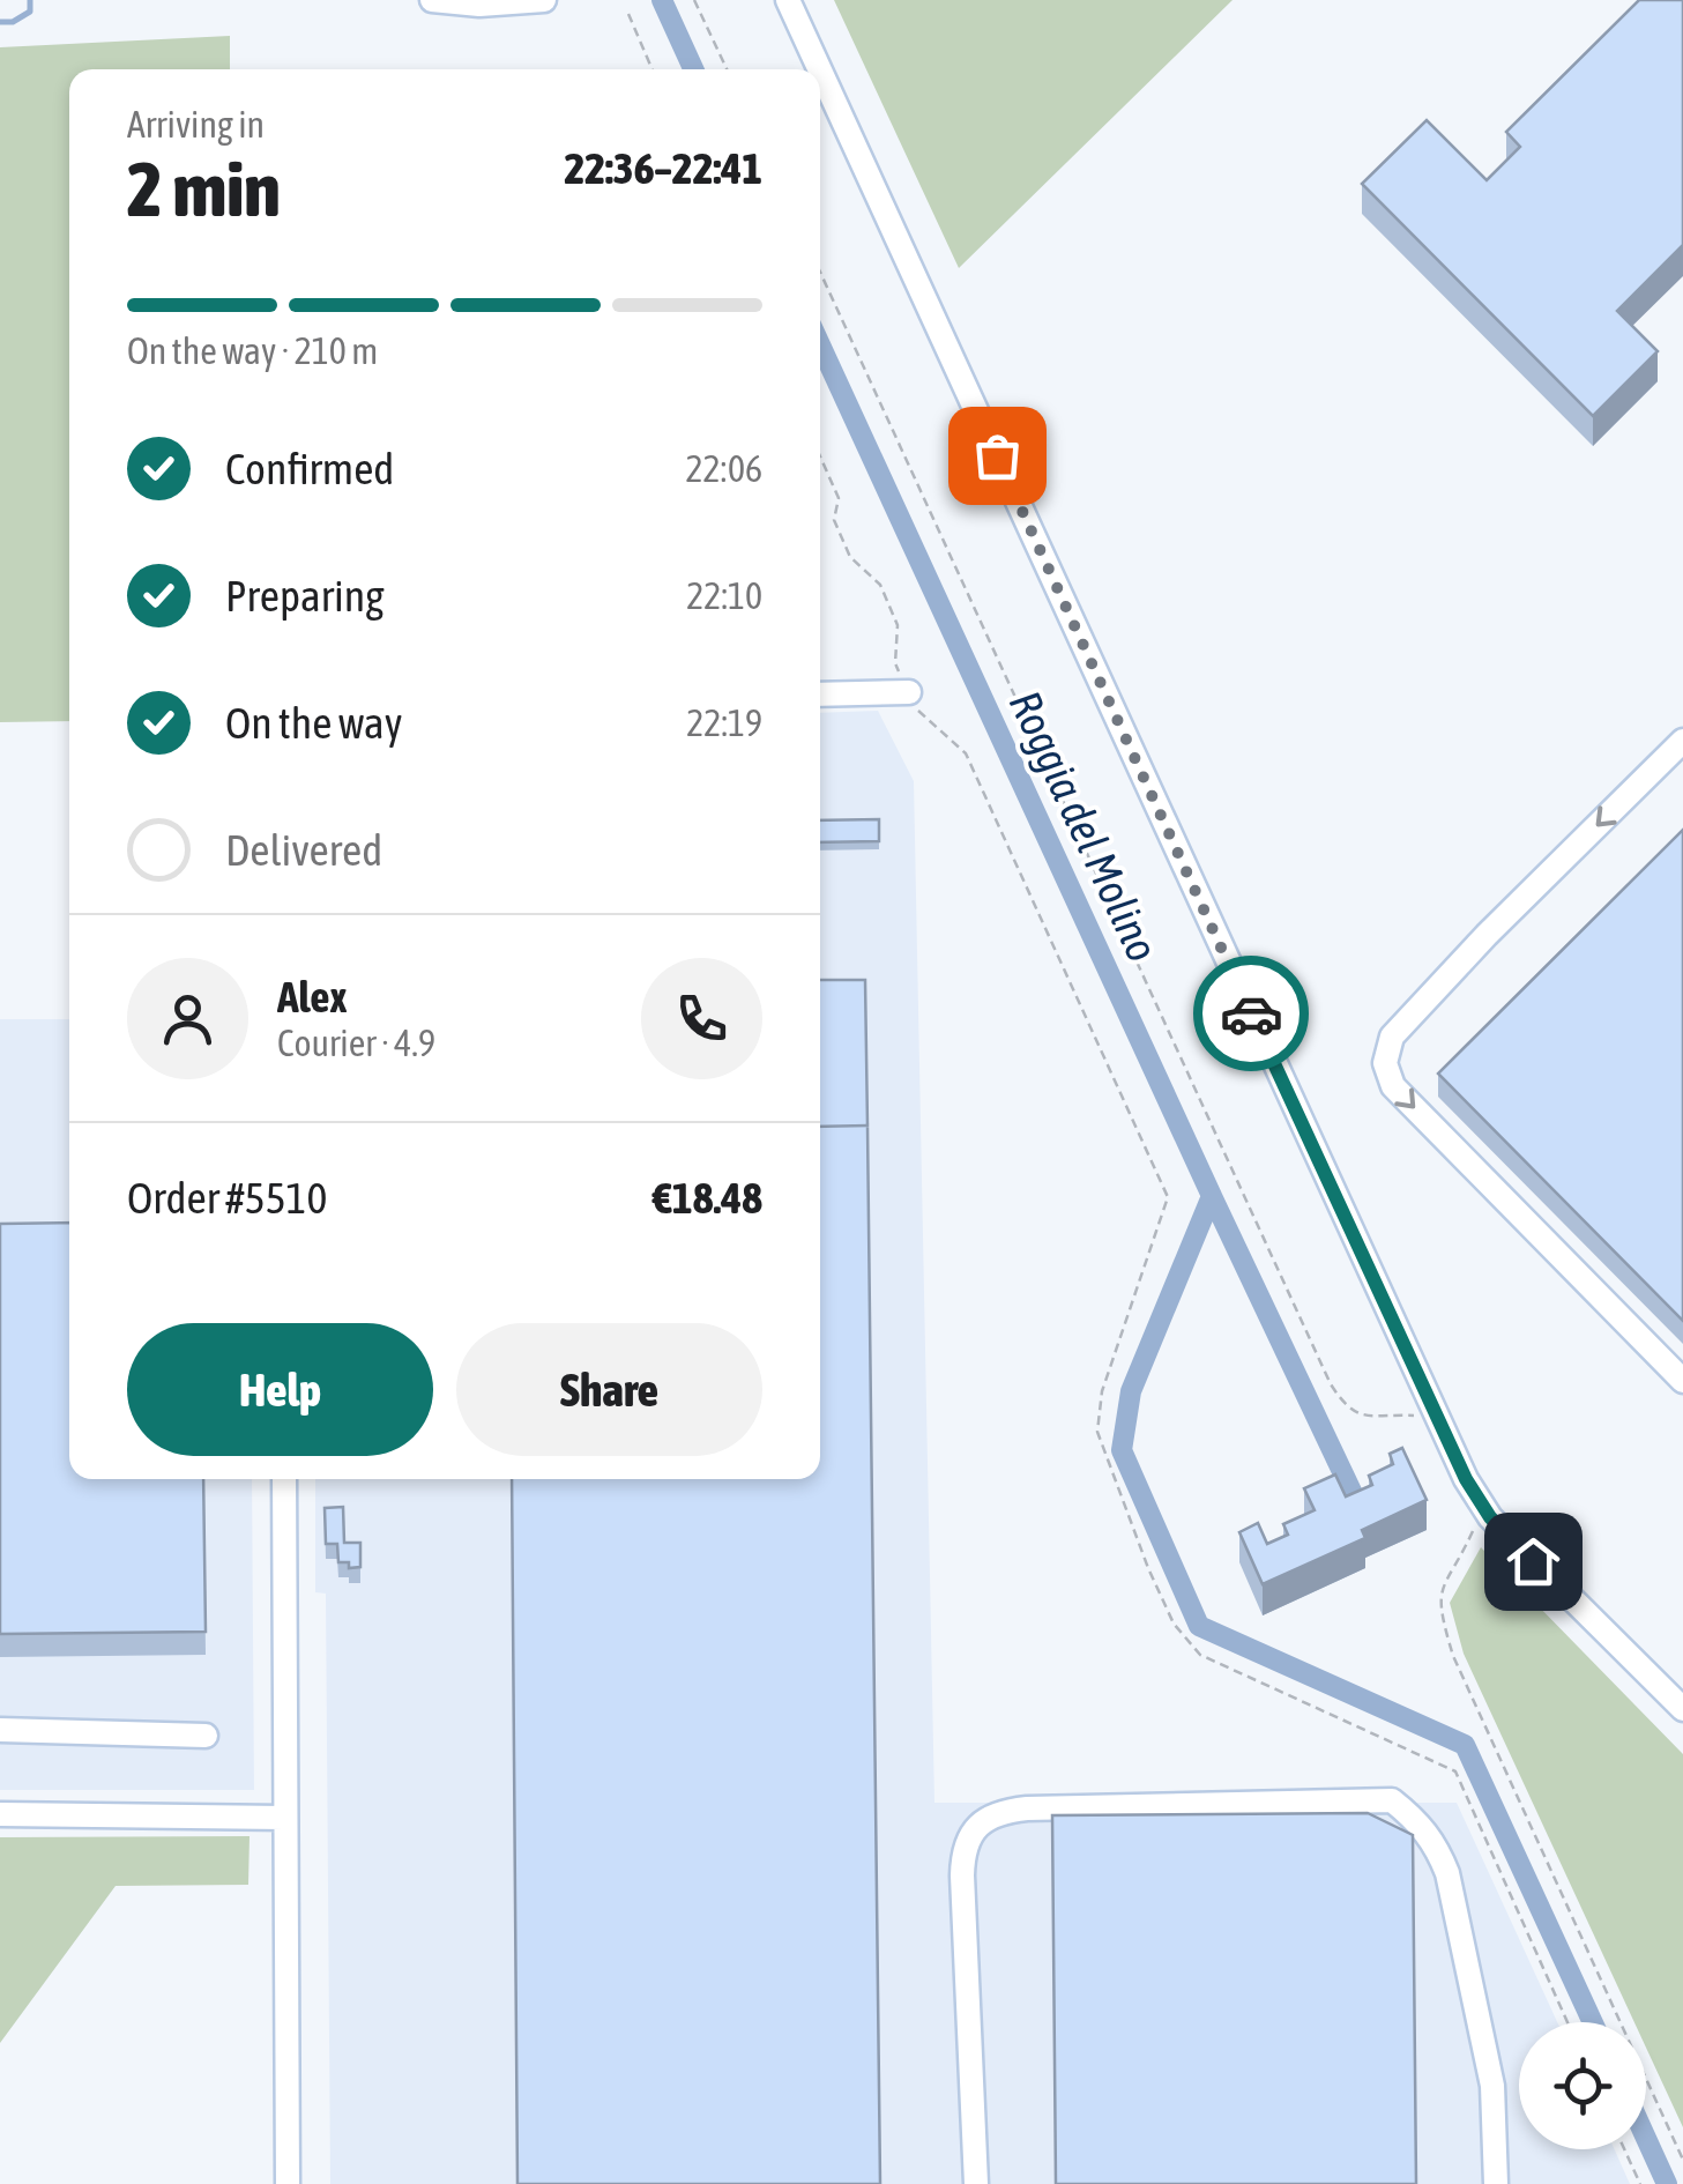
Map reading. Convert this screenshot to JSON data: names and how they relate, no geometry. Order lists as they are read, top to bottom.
{
  "water": ["Roggia del Molino"],
  "page": {
    "heading": ["2 min", "Arriving in", "22:36–22:41"],
    "panel": [
      "Alex",
      "Courier · 4.9",
      "Order #5510",
      "€18.48"
    ],
    "bar": "On the way · 210 m",
    "list": [
      ["Confirmed", "22:06"],
      ["Preparing", "22:10"],
      ["On the way", "22:19"],
      "Delivered"
    ],
    "buttons": ["Help", "Share"]
  }
}
